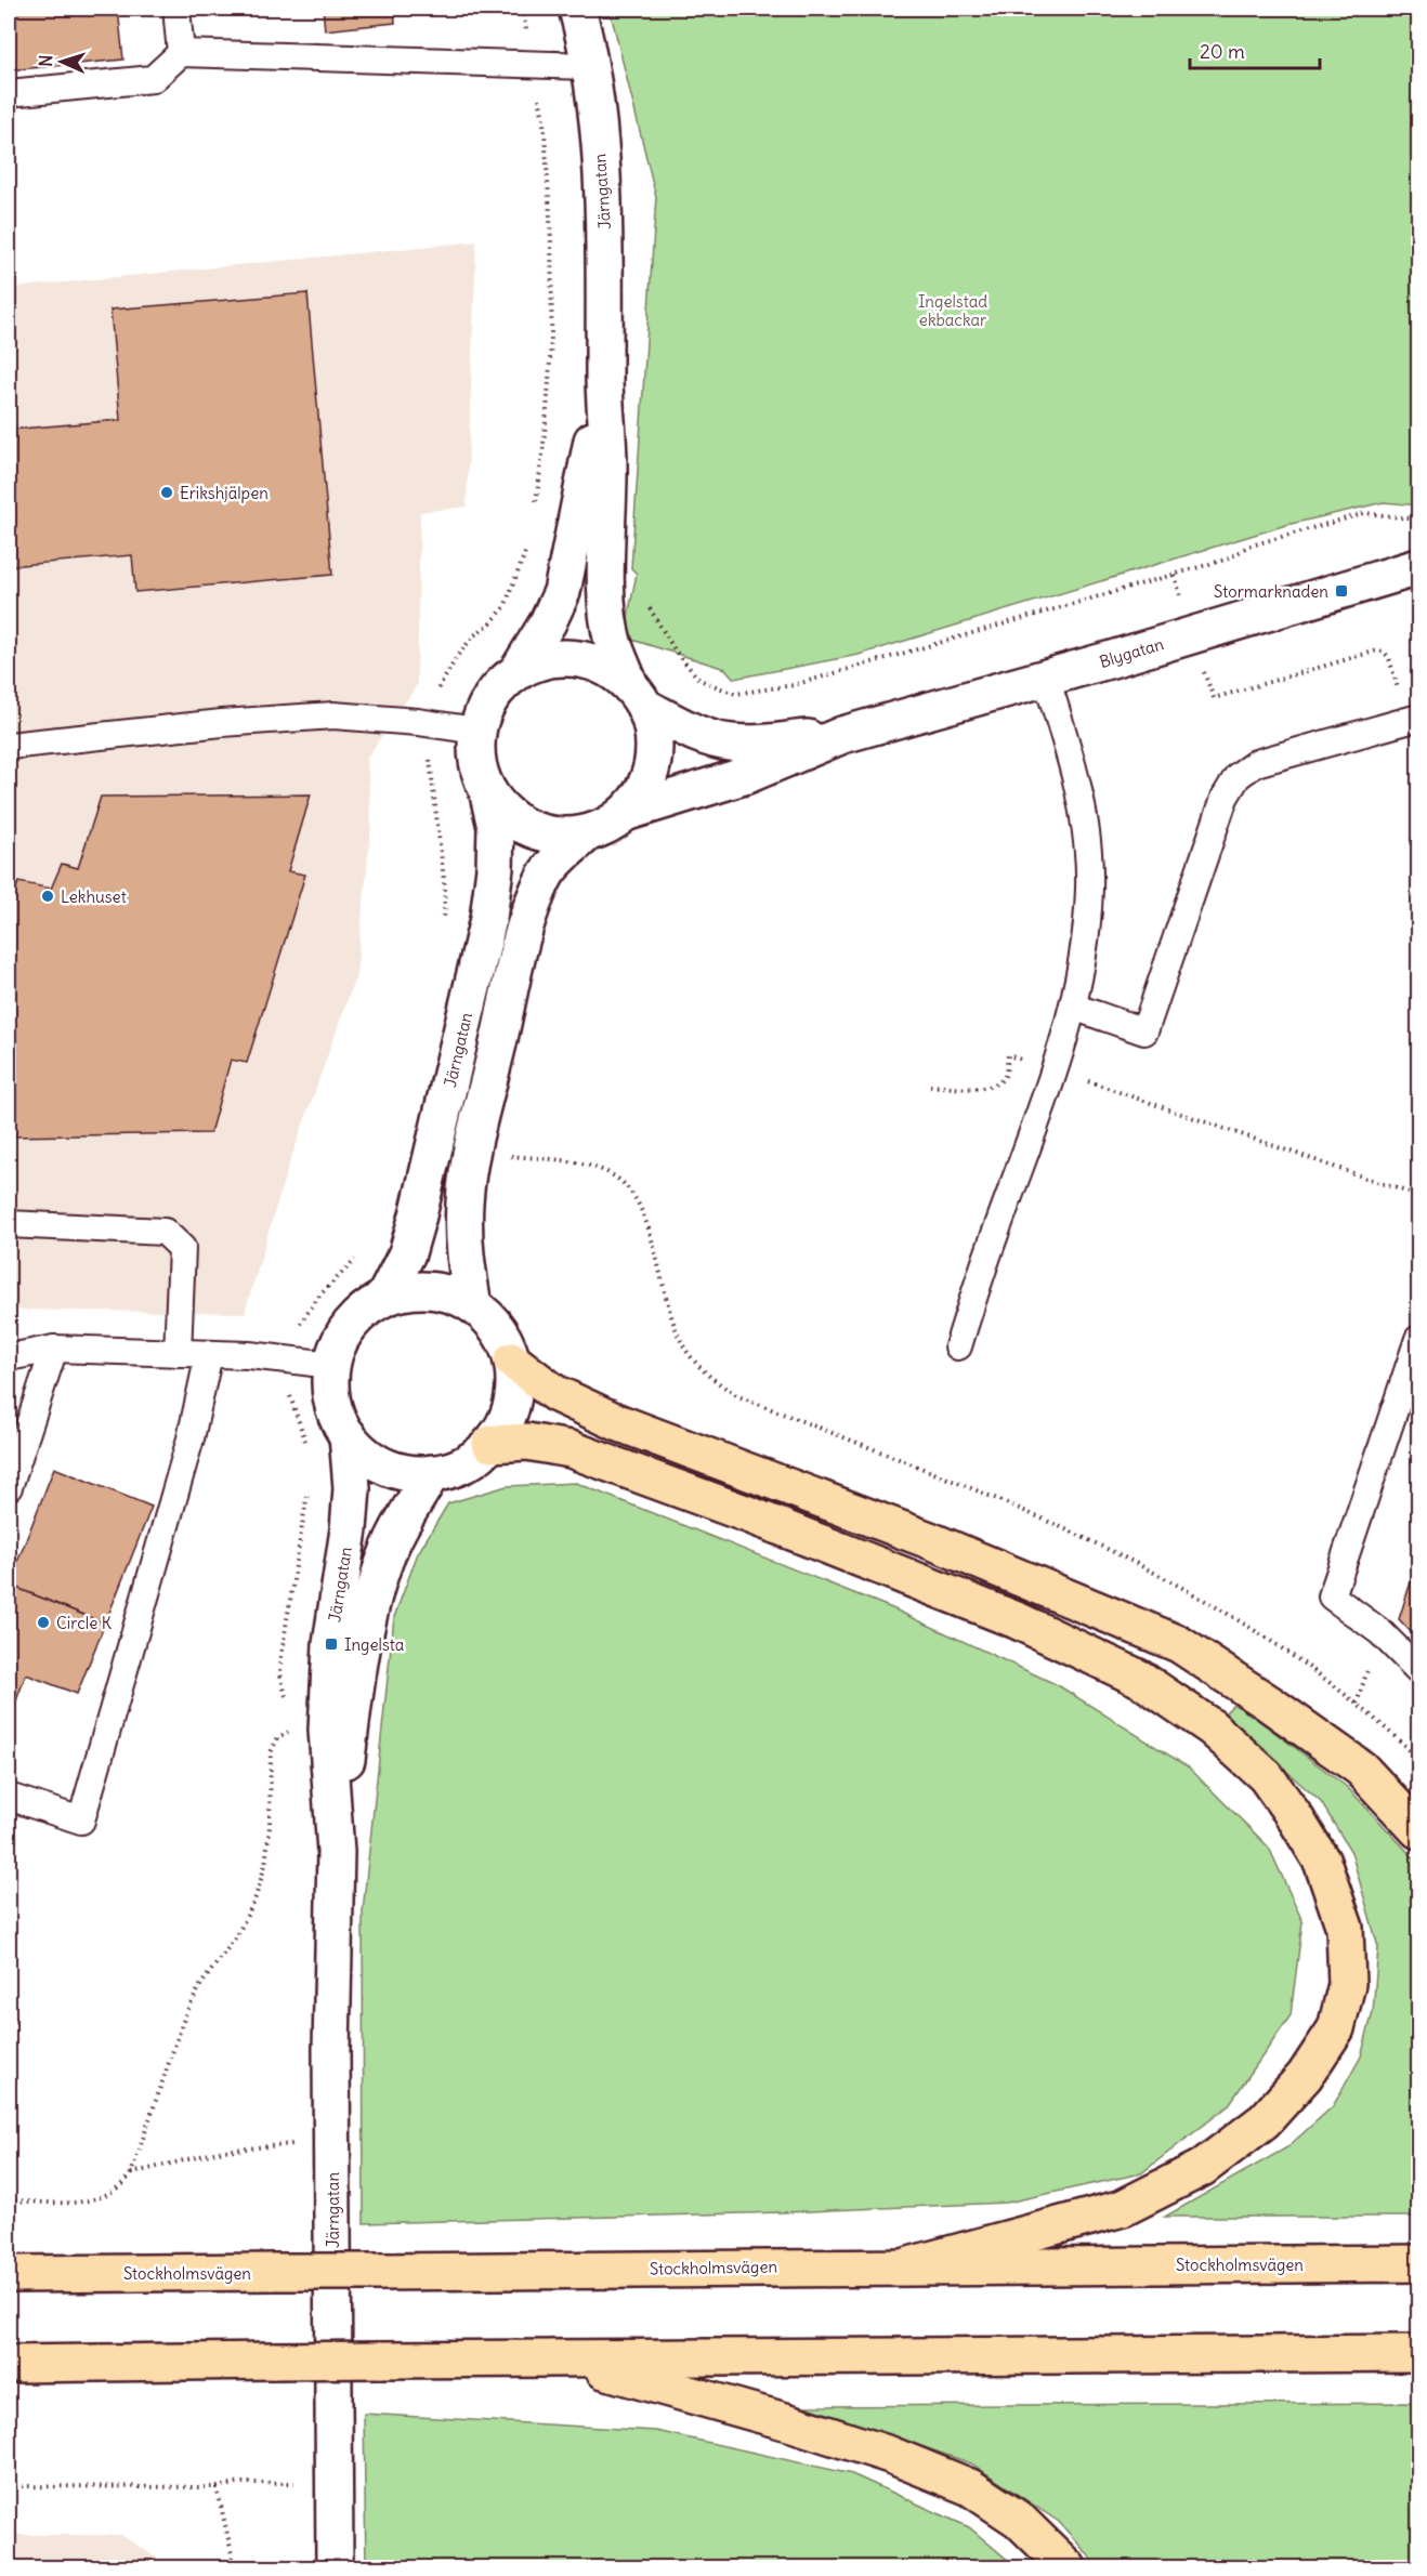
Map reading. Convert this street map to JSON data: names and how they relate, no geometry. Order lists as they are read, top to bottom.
{
  "streets": {
    "highway": ["Stockholmsvägen"],
    "street": ["Järngatan", "Blygatan"]
  },
  "crossings": [
    ["Järngatan", "Blygatan"]
  ],
  "parks": ["Ingelstad ekbackar"],
  "places": {
    "other": ["Erikshjälpen", "Lekhuset", "Circle K"],
    "transit": ["Stormarknaden", "Ingelsta"]
  },
  "scale_bar": "20 m",
  "north": "left"
}
